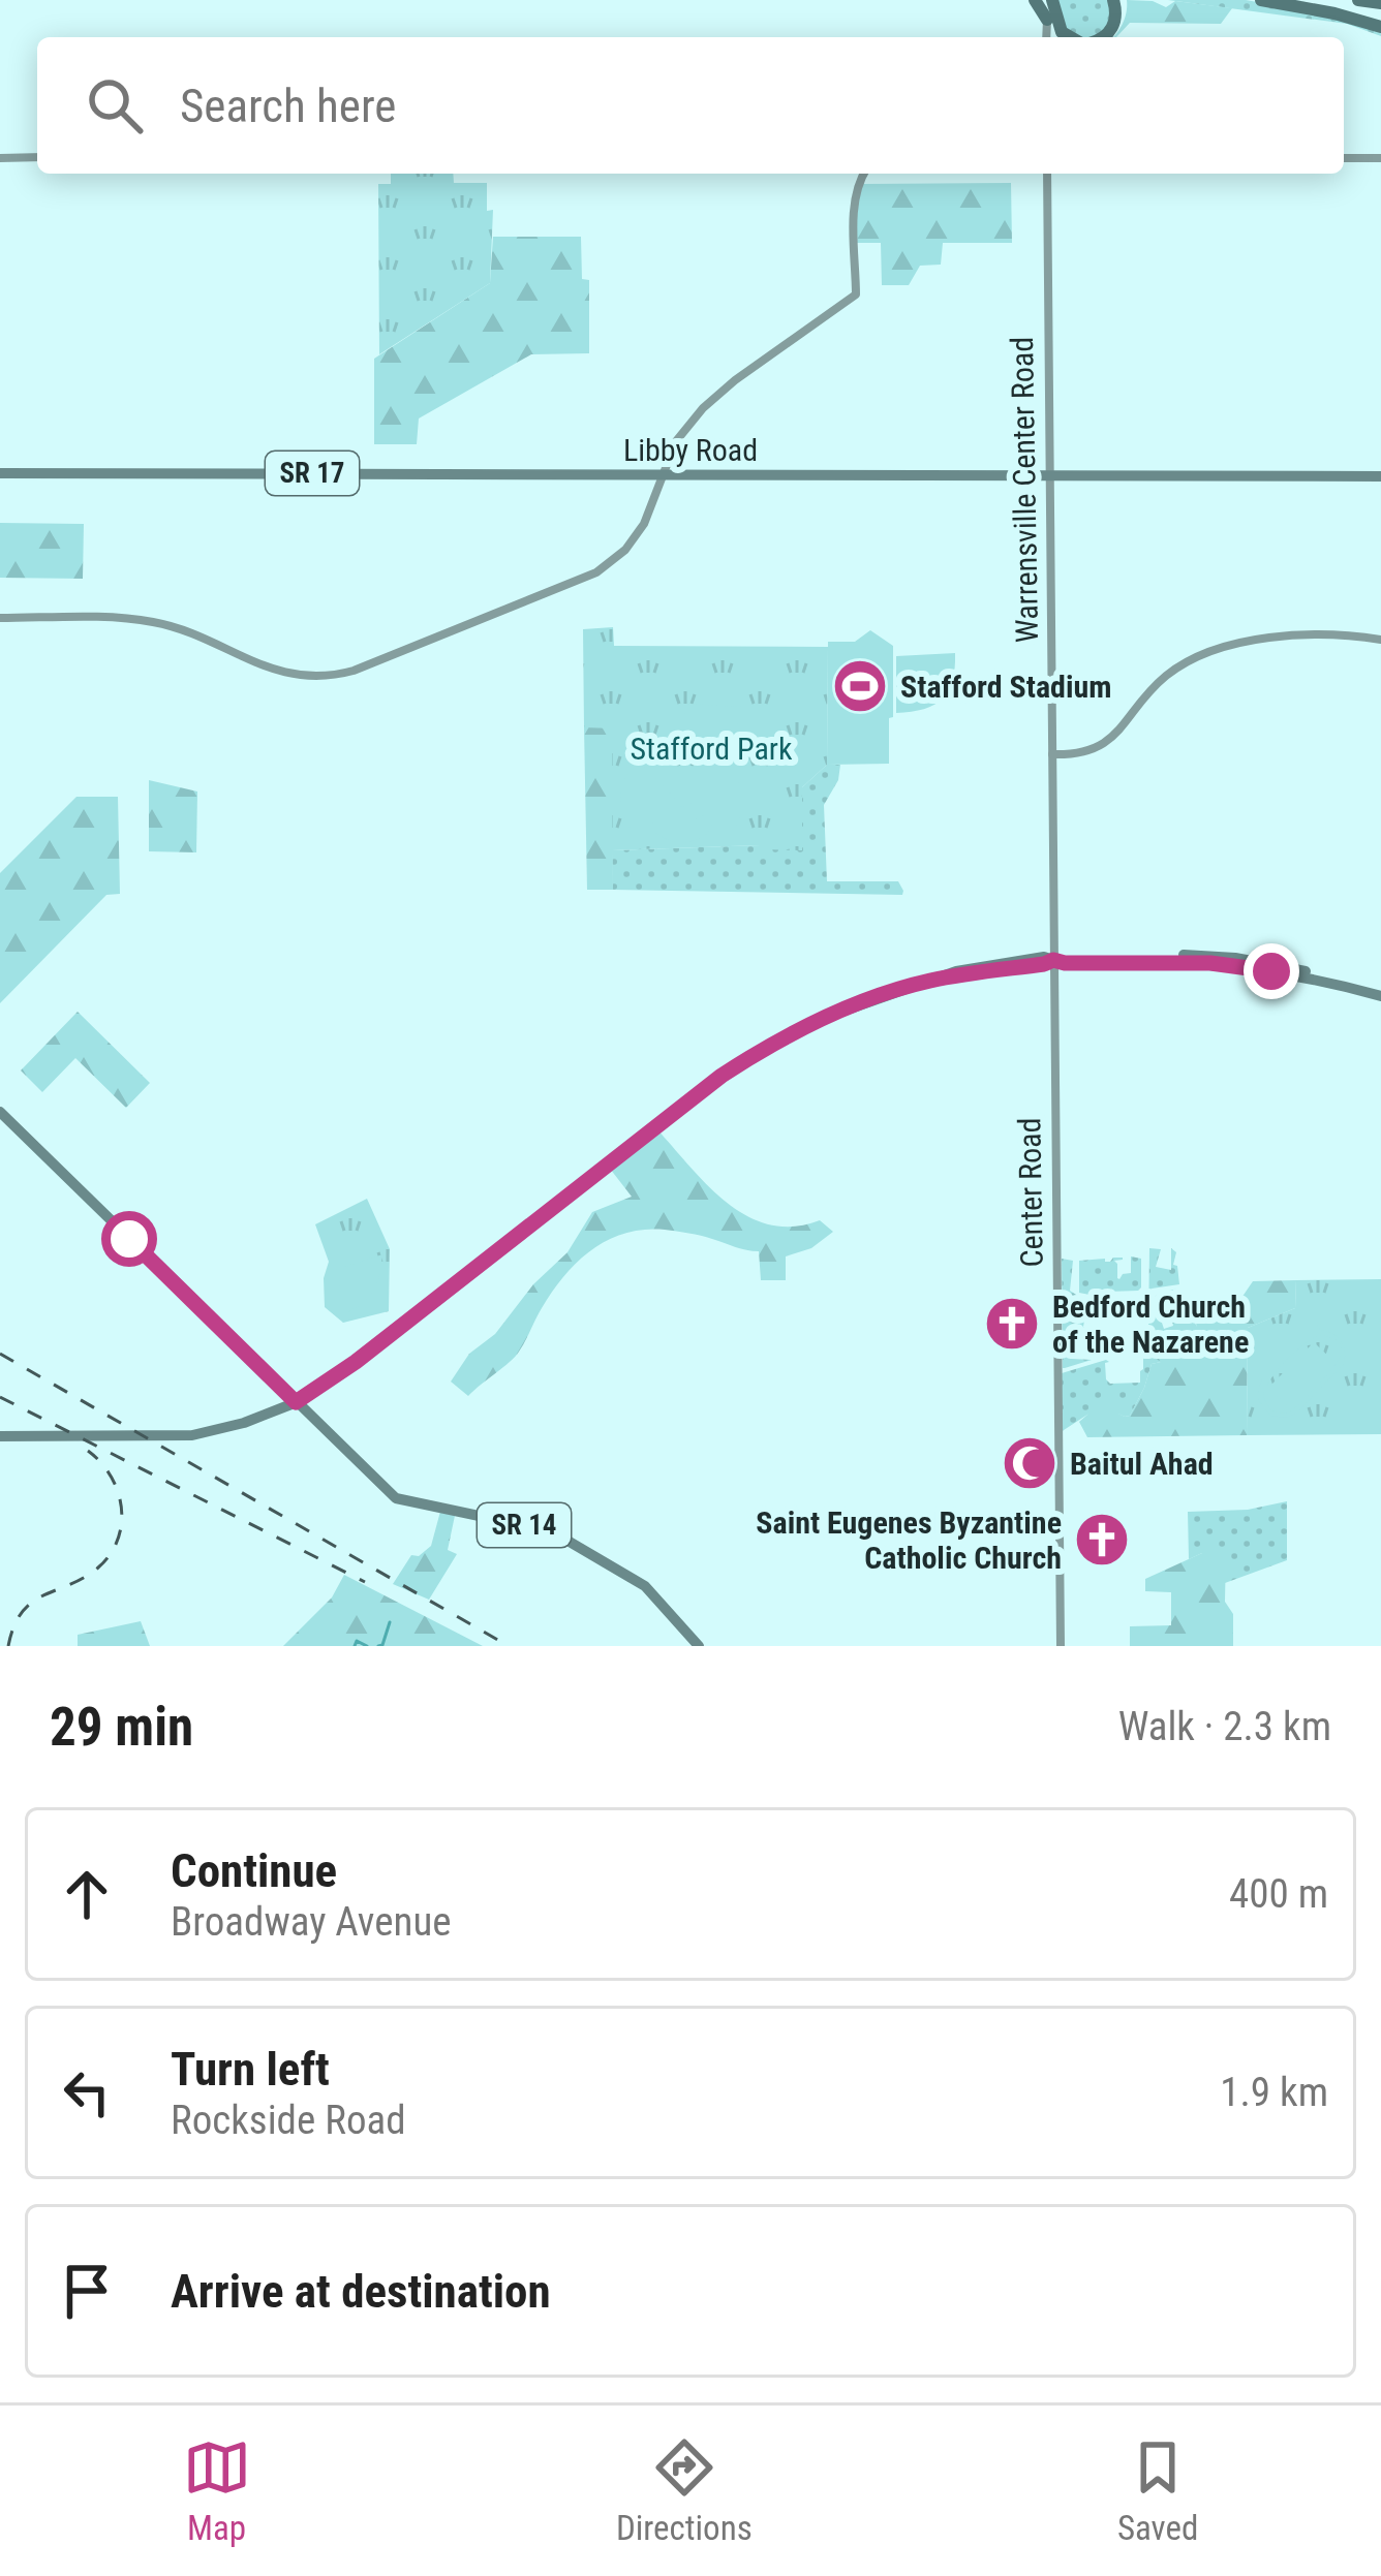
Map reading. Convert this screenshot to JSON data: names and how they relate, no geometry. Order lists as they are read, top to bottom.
{
  "streets": {
    "main road": ["Libby Road", "SR 17", "SR 14"],
    "street": ["Warrensville Center Road", "Center Road"]
  },
  "crossings": [
    ["Libby Road", "Warrensville Center Road"],
    ["Warrensville Center Road", "Center Road"]
  ],
  "parks": ["Stafford Park"],
  "places": {
    "sports": ["Stafford Stadium"],
    "church": ["Bedford Church of the Nazarene", "Saint Eugenes Byzantine Catholic Church"],
    "mosque": ["Baitul Ahad"]
  },
  "page": {
    "search": "Search here",
    "heading": ["29 min", "Walk · 2.3 km"],
    "list": [
      ["Continue", "Broadway Avenue", "400 m"],
      ["Turn left", "Rockside Road", "1.9 km"],
      "Arrive at destination"
    ],
    "nav": ["Map", "Directions", "Saved"]
  }
}
